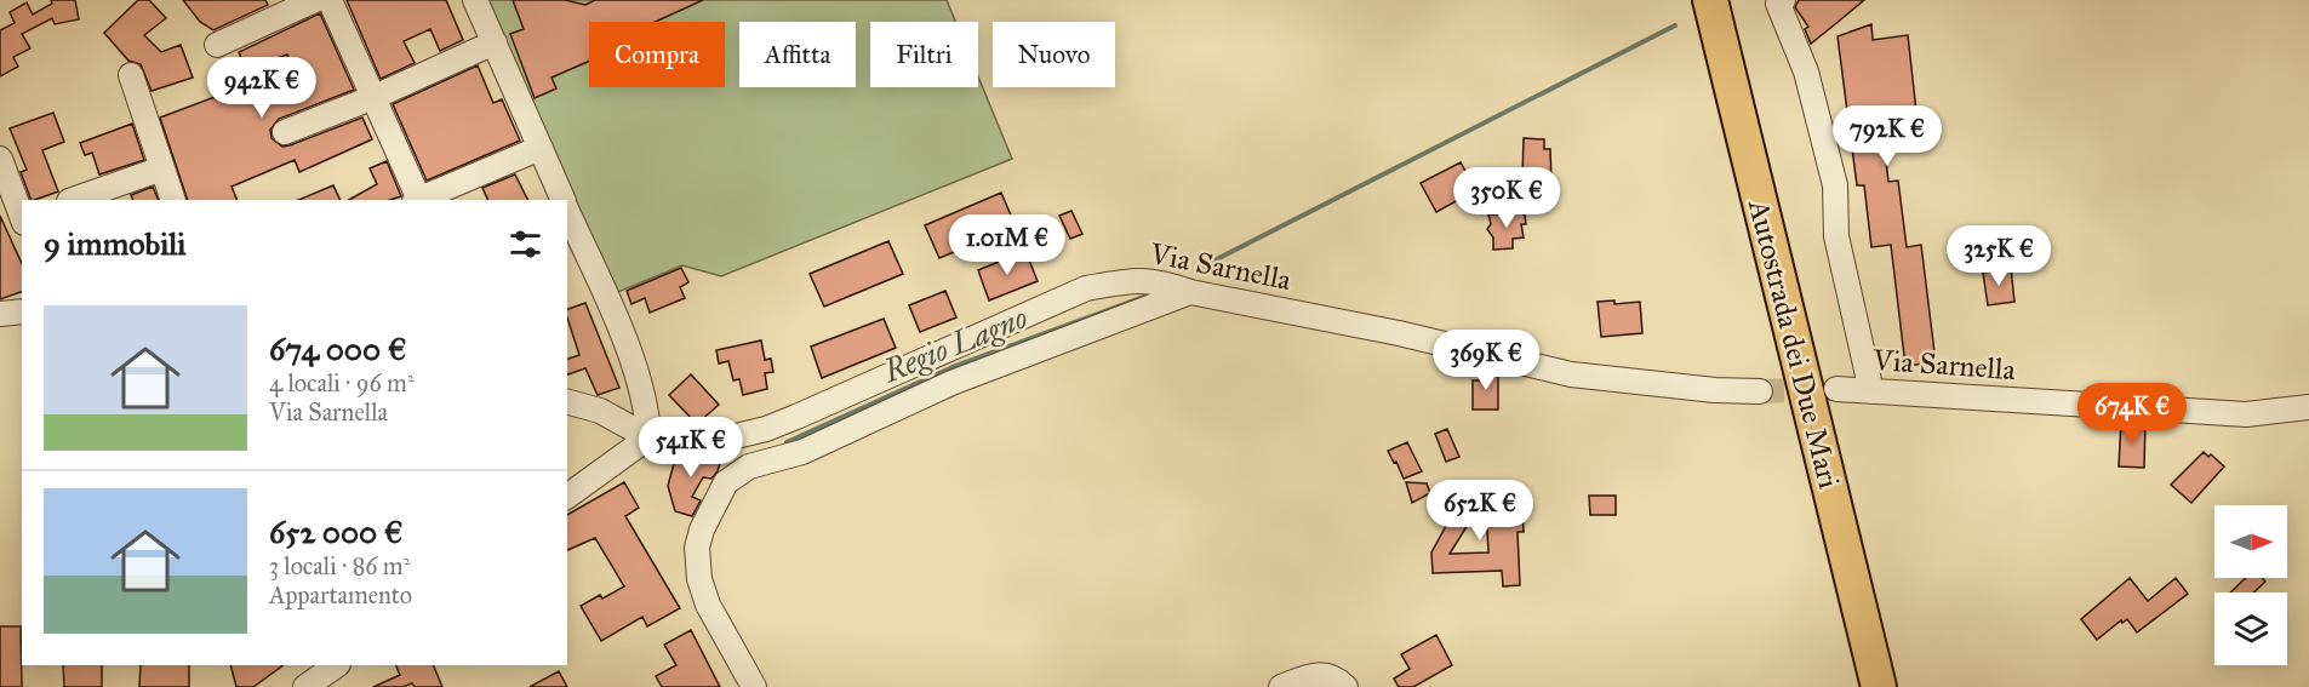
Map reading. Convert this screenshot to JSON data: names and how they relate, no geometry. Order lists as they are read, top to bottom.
{
  "streets": {
    "highway": ["Autostrada dei Due Mari"],
    "street": ["Via Sarnella"]
  },
  "water": ["Regio Lagno"],
  "north": "right",
  "page": {
    "chip": [
      "Compra",
      "Affitta",
      "Filtri",
      "Nuovo"
    ],
    "price": [
      "942K €",
      "792K €",
      "350K €",
      "1.01M €",
      "325K €",
      "369K €",
      "674K €",
      "541K €",
      "652K €"
    ],
    "heading": "9 immobili",
    "list": [
      {
        "name": "674 000 €",
        "note": "4 locali · 96 m² · Via Sarnella"
      },
      {
        "name": "652 000 €",
        "note": "3 locali · 86 m² · Appartamento"
      }
    ]
  }
}
